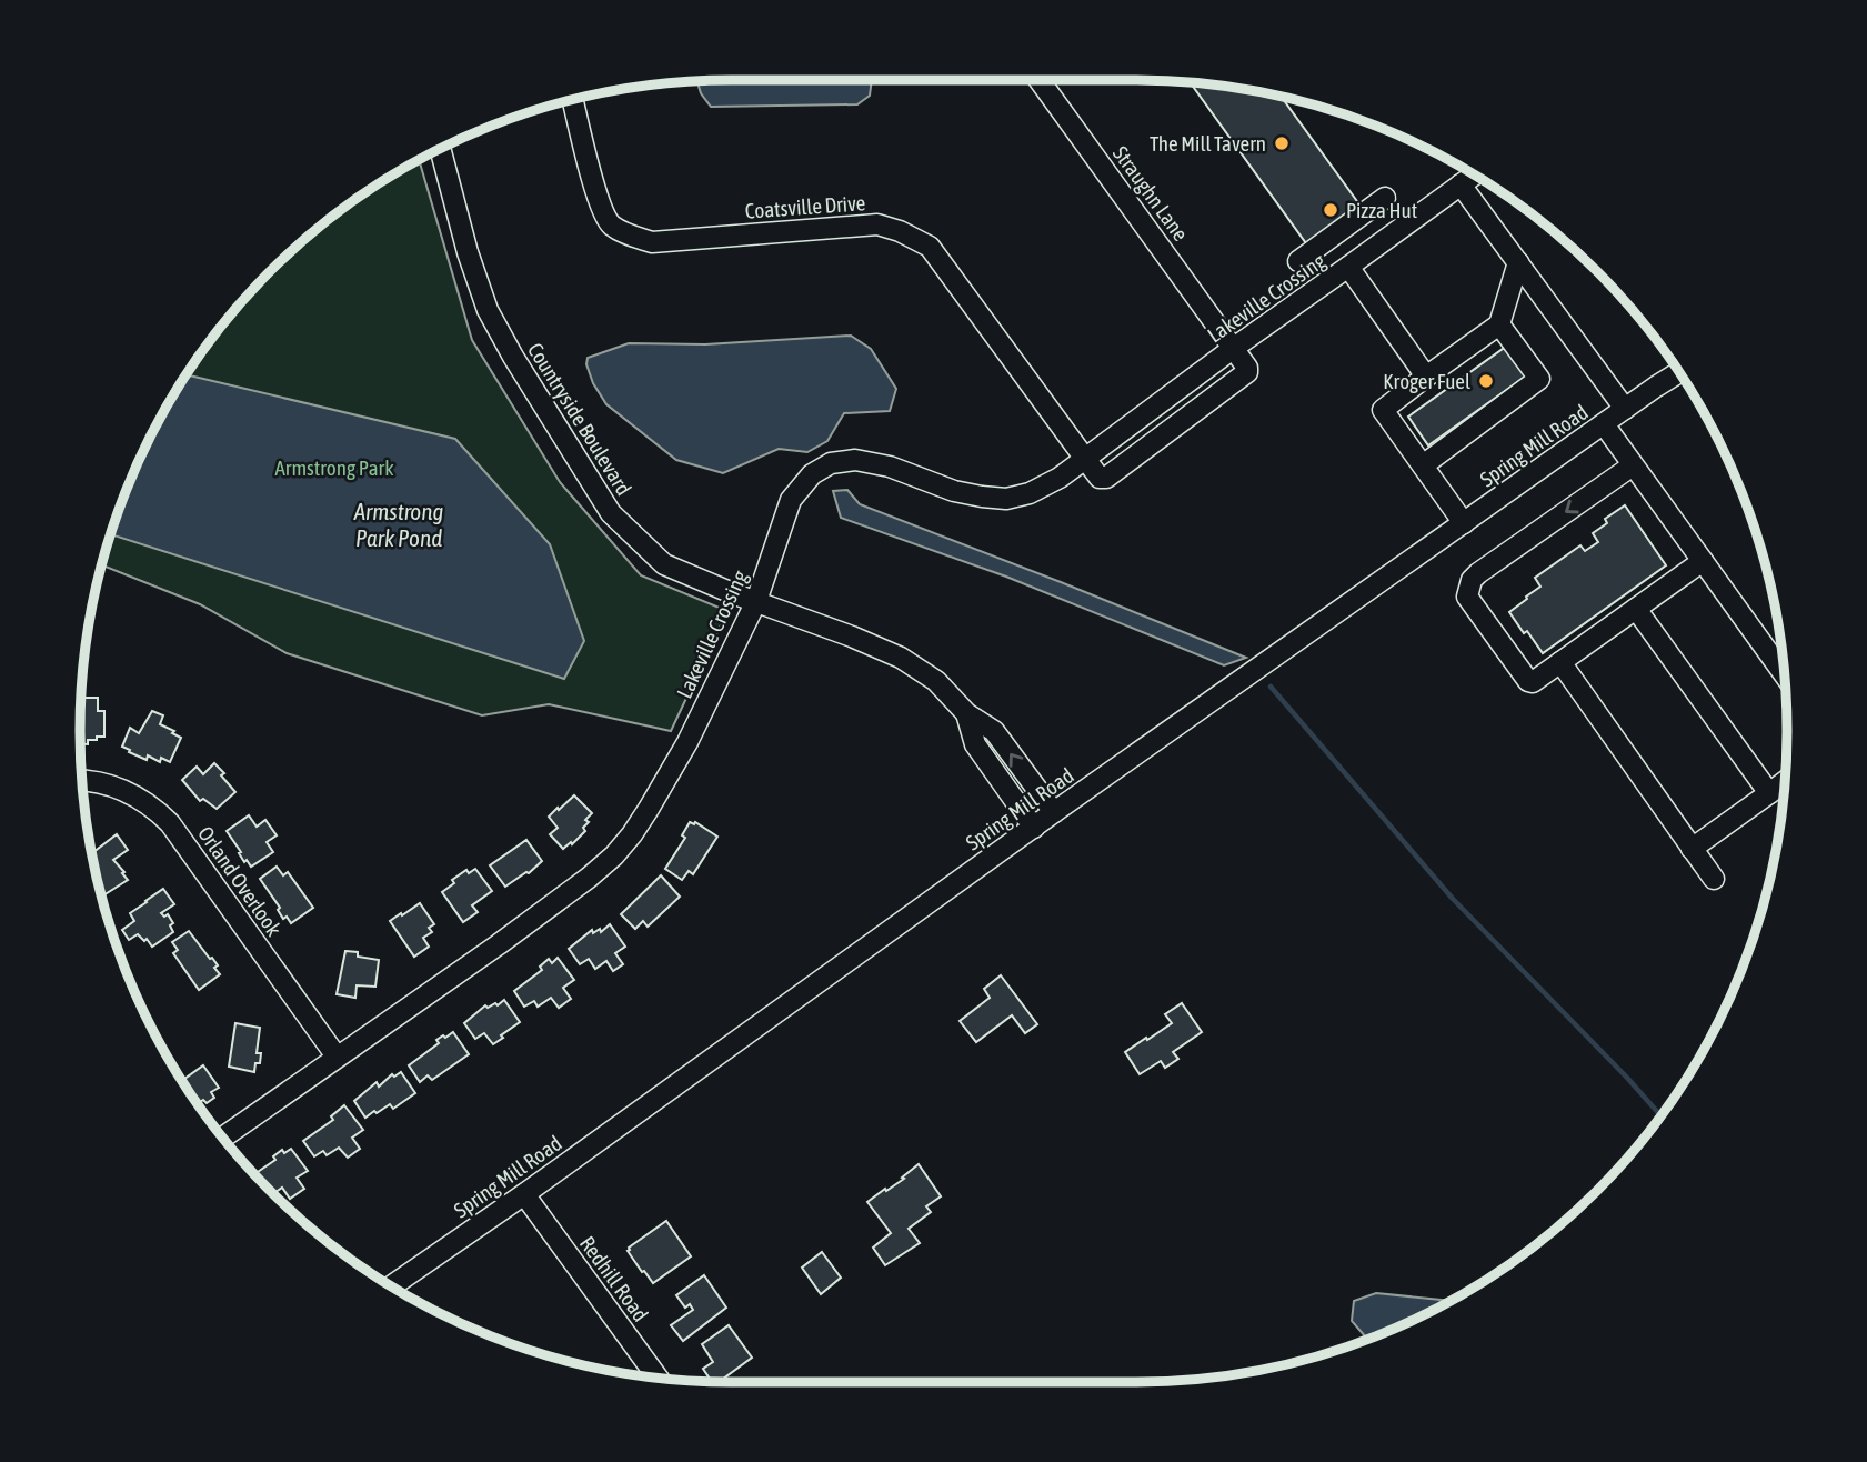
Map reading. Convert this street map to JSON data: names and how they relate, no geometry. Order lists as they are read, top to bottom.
{
  "streets": {
    "street": [
      "Straughn Lane",
      "Coatsville Drive",
      "Lakeville Crossing",
      "Countryside Boulevard",
      "Spring Mill Road",
      "Orland Overlook",
      "Redhill Road"
    ]
  },
  "crossings": [
    ["Straughn Lane", "Lakeville Crossing"],
    ["Coatsville Drive", "Lakeville Crossing"],
    ["Lakeville Crossing", "Countryside Boulevard"],
    ["Lakeville Crossing", "Orland Overlook"],
    ["Countryside Boulevard", "Spring Mill Road"],
    ["Spring Mill Road", "Redhill Road"]
  ],
  "water": ["Armstrong Park Pond"],
  "parks": ["Armstrong Park"],
  "places": ["The Mill Tavern", "Pizza Hut", "Kroger Fuel"]
}
